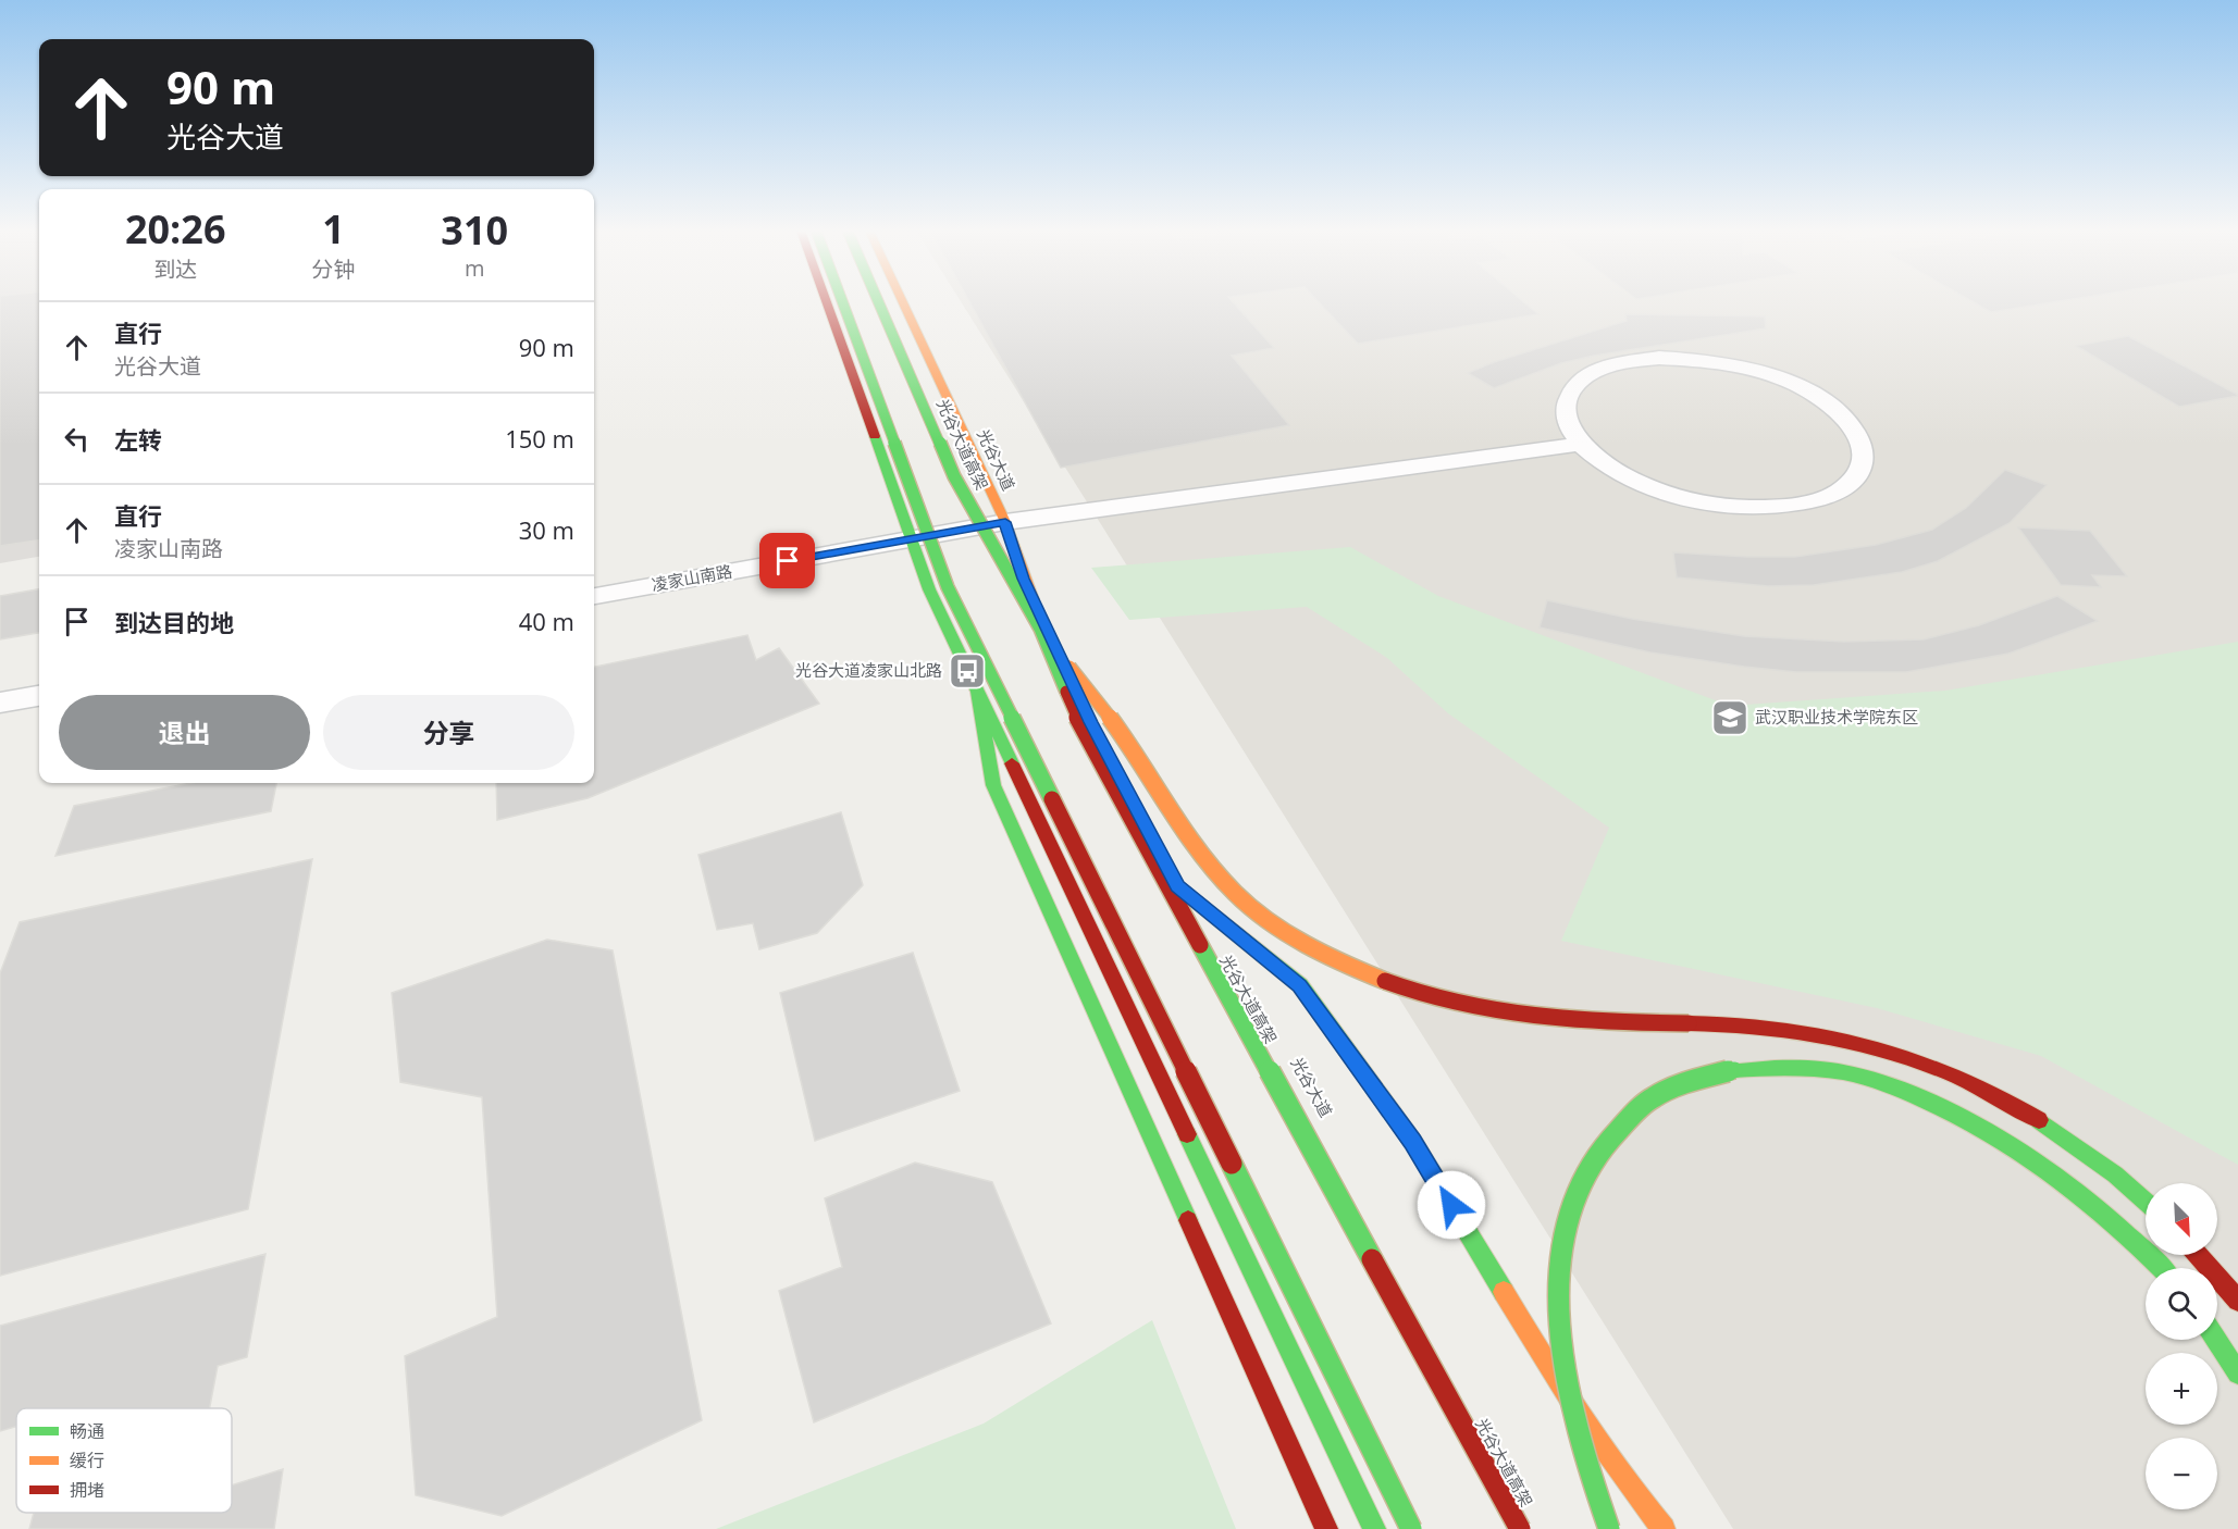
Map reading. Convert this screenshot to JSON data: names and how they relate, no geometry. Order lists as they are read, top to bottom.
{
  "streets": {
    "main road": ["光谷大道高架", "光谷大道"],
    "street": ["凌家山南路"]
  },
  "crossings": [
    ["光谷大道", "凌家山南路"]
  ],
  "places": {
    "bus stop": ["光谷大道凌家山北路"],
    "school or university": ["武汉职业技术学院东区"]
  },
  "legend": ["畅通", "缓行", "拥堵"],
  "north": "bottom right",
  "page": {
    "turn": ["90 m", "光谷大道"],
    "eta": [
      "20:26",
      "到达",
      "1",
      "分钟",
      "310",
      "m"
    ],
    "list": [
      {
        "name": "直行",
        "note": "光谷大道",
        "value": "90 m"
      },
      {
        "name": "左转",
        "value": "150 m"
      },
      {
        "name": "直行",
        "note": "凌家山南路",
        "value": "30 m"
      },
      {
        "name": "到达目的地",
        "value": "40 m"
      }
    ],
    "buttons": ["退出", "分享"],
    "map_buttons": ["+", "−"]
  }
}
